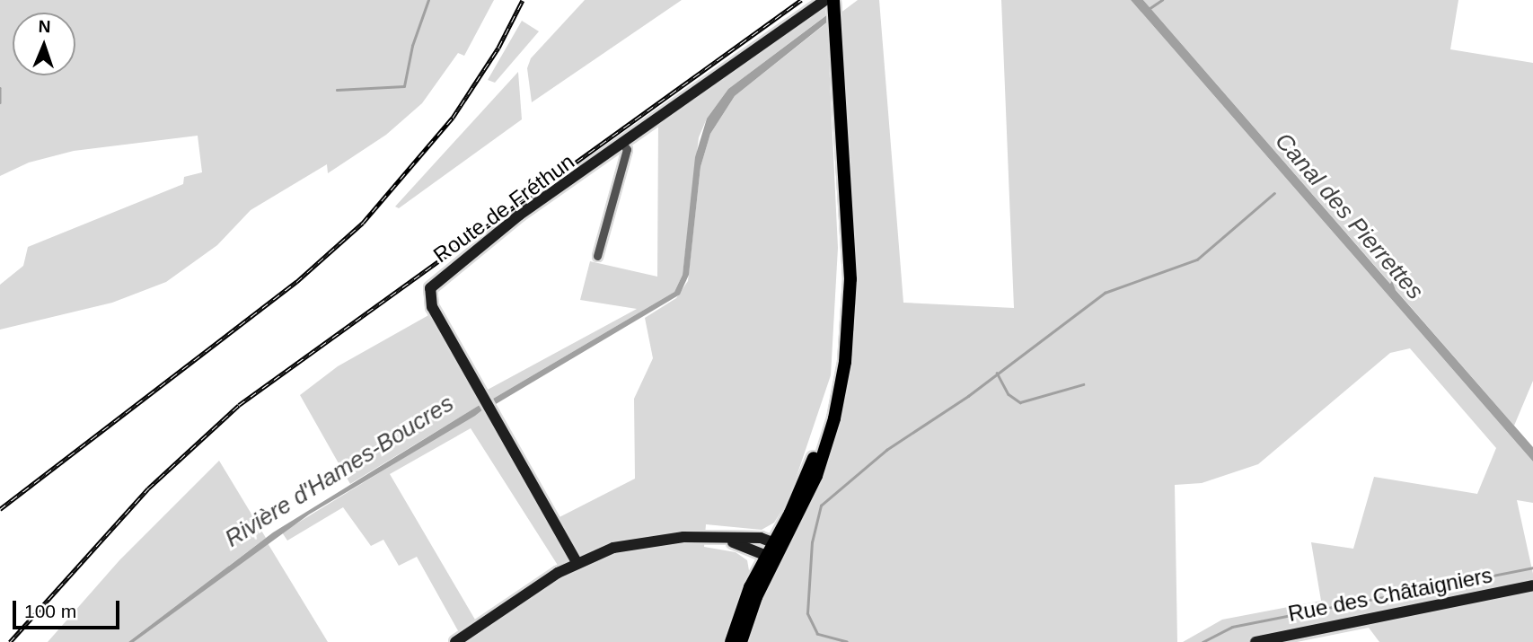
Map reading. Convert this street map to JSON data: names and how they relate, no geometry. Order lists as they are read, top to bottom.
{
  "streets": {
    "street": ["Route de Fréthun", "Rue des Châtaigniers"]
  },
  "water": ["Canal des Pierrettes", "Rivière d'Hames-Boucres"],
  "scale_bar": "100 m",
  "north": "top"
}
